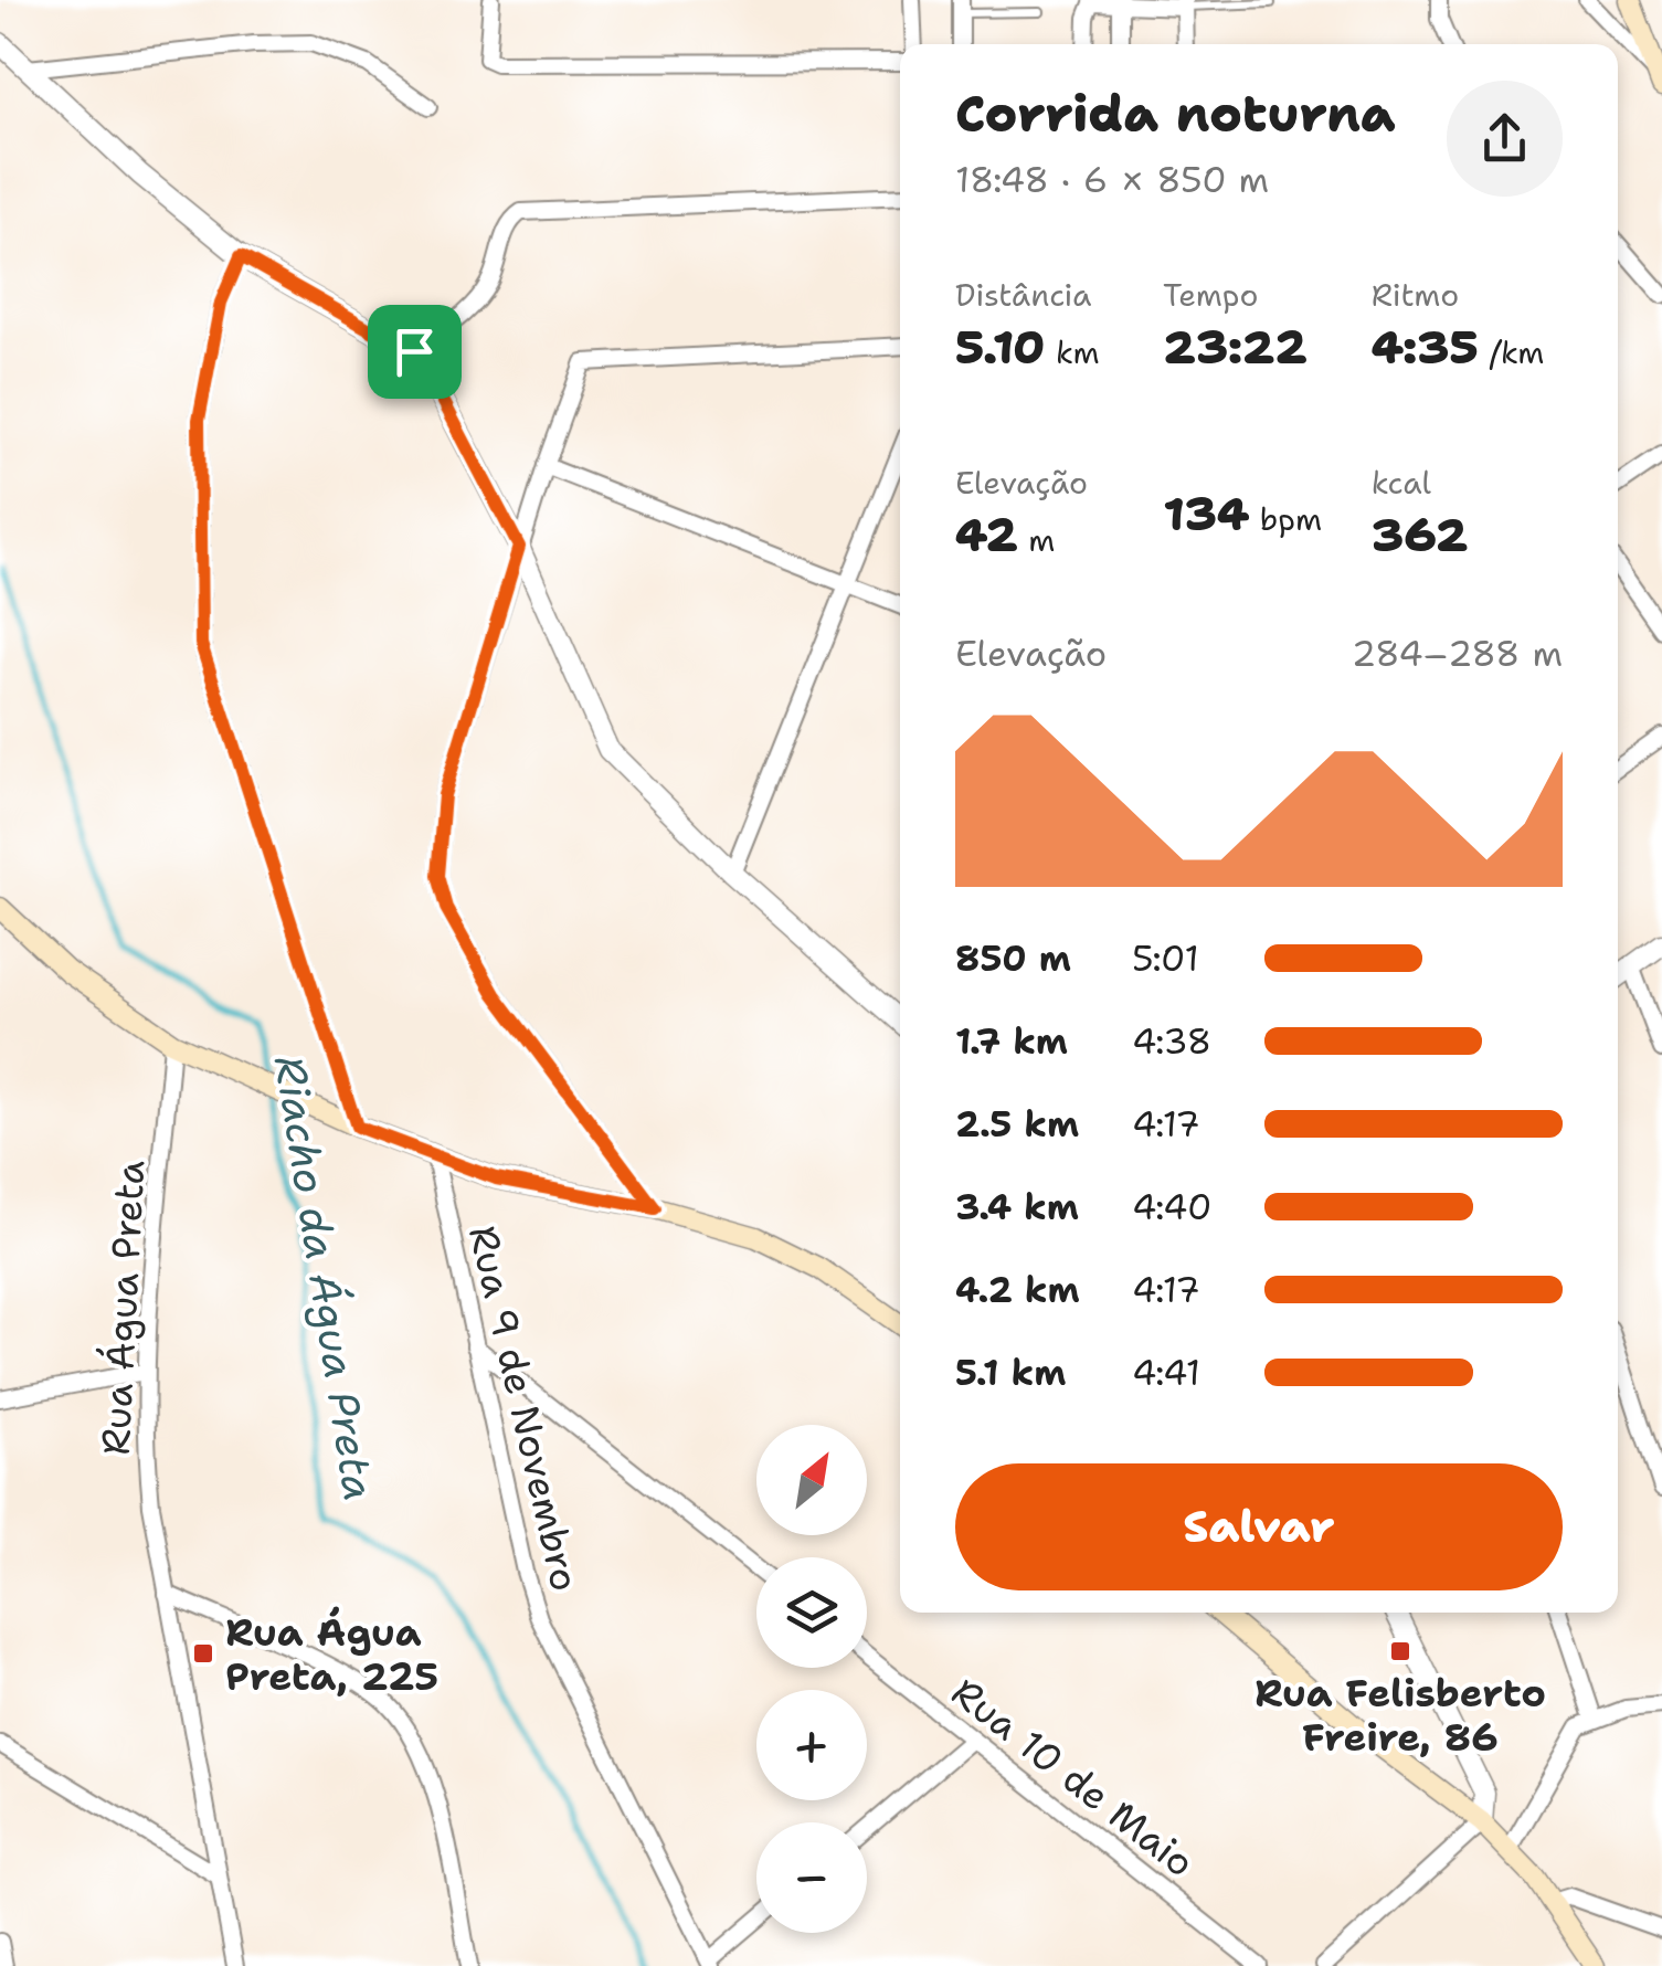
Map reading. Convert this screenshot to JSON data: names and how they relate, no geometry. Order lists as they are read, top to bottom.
{
  "streets": {
    "street": ["Rua Água Preta", "Rua 9 de Novembro", "Rua 10 de Maio"]
  },
  "water": ["Riacho da Água Preta"],
  "places": {
    "transit": ["Rua Felisberto Freire, 86", "Rua Água Preta, 225"]
  },
  "north": "top right",
  "page": {
    "heading": ["Corrida noturna", "18:48 · 6 × 850 m"],
    "stats": [
      ["Distância", "5.10 km"],
      ["Tempo", "23:22"],
      ["Ritmo", "4:35 /km"],
      ["Elevação", "42 m"],
      ["134 bpm"],
      ["kcal", "362"]
    ],
    "chart": ["Elevação", "284–288 m"],
    "list": [
      {
        "name": "850 m",
        "note": "5:01"
      },
      {
        "name": "1.7 km",
        "note": "4:38"
      },
      {
        "name": "2.5 km",
        "note": "4:17"
      },
      {
        "name": "3.4 km",
        "note": "4:40"
      },
      {
        "name": "4.2 km",
        "note": "4:17"
      },
      {
        "name": "5.1 km",
        "note": "4:41"
      }
    ],
    "map_buttons": ["+", "−"],
    "buttons": "Salvar"
  }
}
